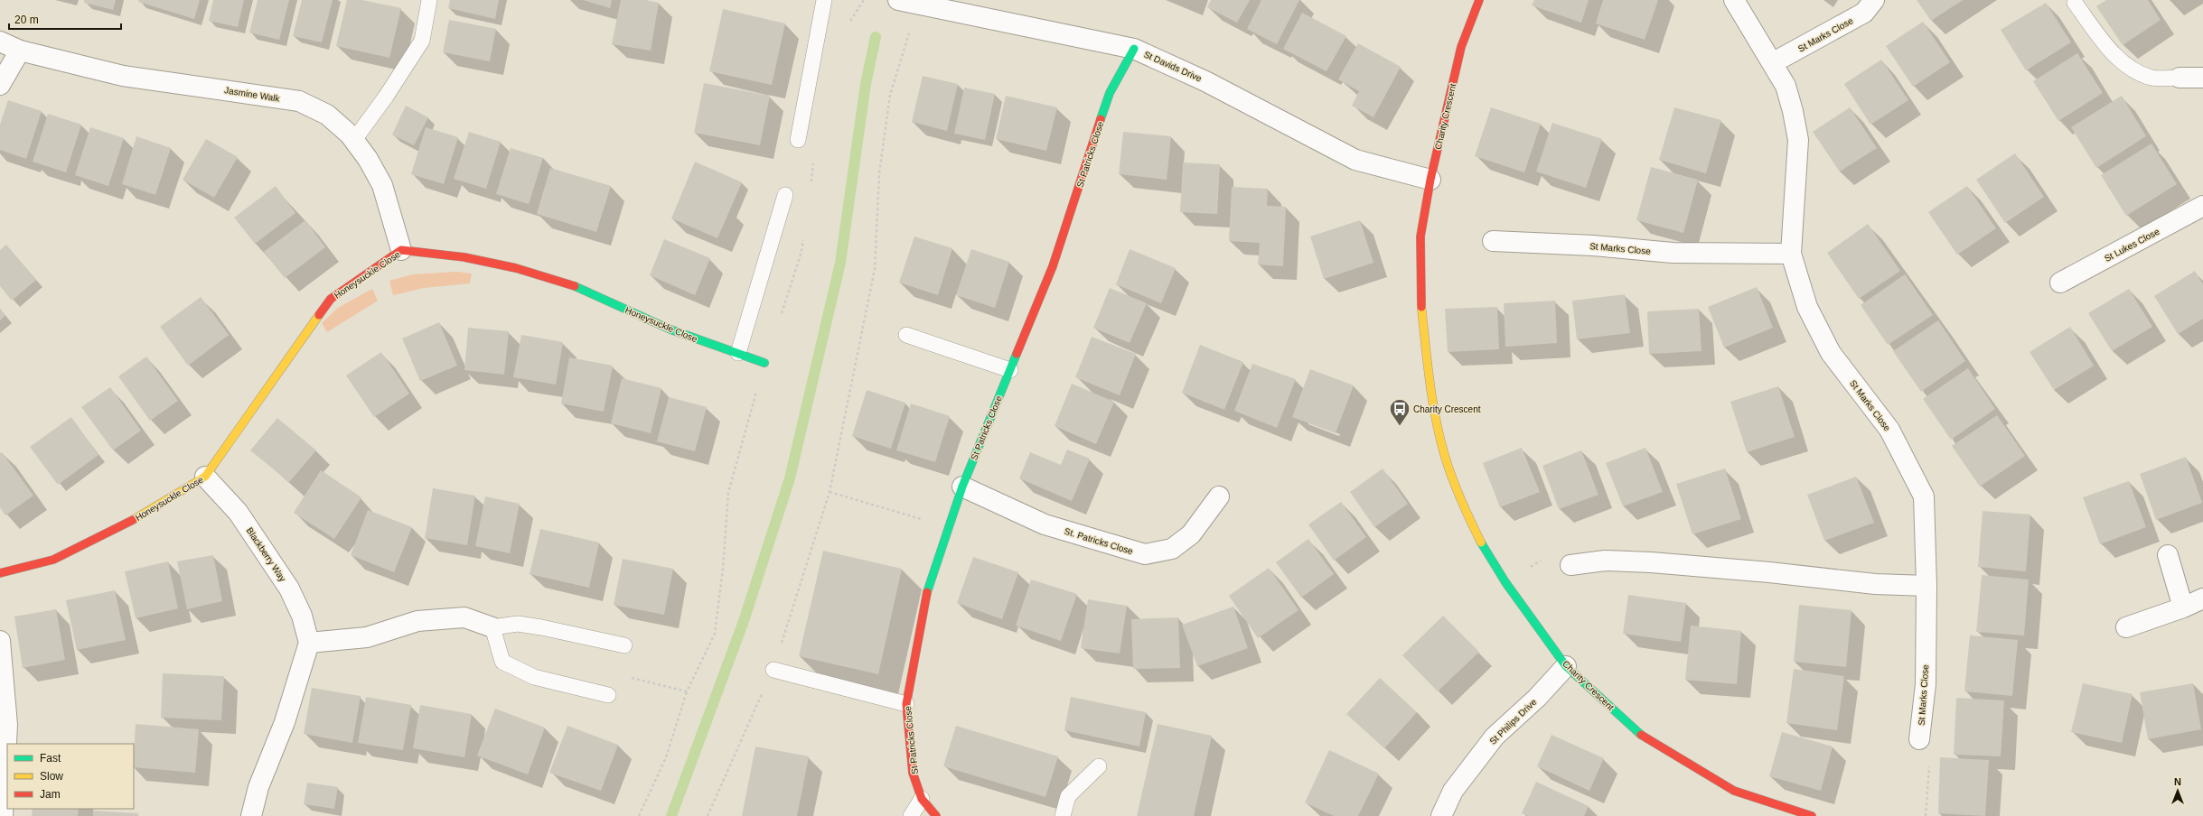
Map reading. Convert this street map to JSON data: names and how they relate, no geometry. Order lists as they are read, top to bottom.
{
  "streets": {
    "street": [
      "St Marks Close",
      "St Davids Drive",
      "Jasmine Walk",
      "Charity Crescent",
      "St Patricks Close",
      "St Lukes Close",
      "Honeysuckle Close",
      "St. Patricks Close",
      "Blackberry Way",
      "St Philips Drive"
    ]
  },
  "crossings": [
    ["St Davids Drive", "Charity Crescent"],
    ["St Davids Drive", "St Patricks Close"],
    ["Jasmine Walk", "Honeysuckle Close"],
    ["Charity Crescent", "St Philips Drive"],
    ["St Patricks Close", "St. Patricks Close"],
    ["Honeysuckle Close", "Blackberry Way"]
  ],
  "places": {
    "bus stop": ["Charity Crescent"]
  },
  "legend": ["Fast", "Slow", "Jam"],
  "scale_bar": "20 m",
  "north": "top"
}
